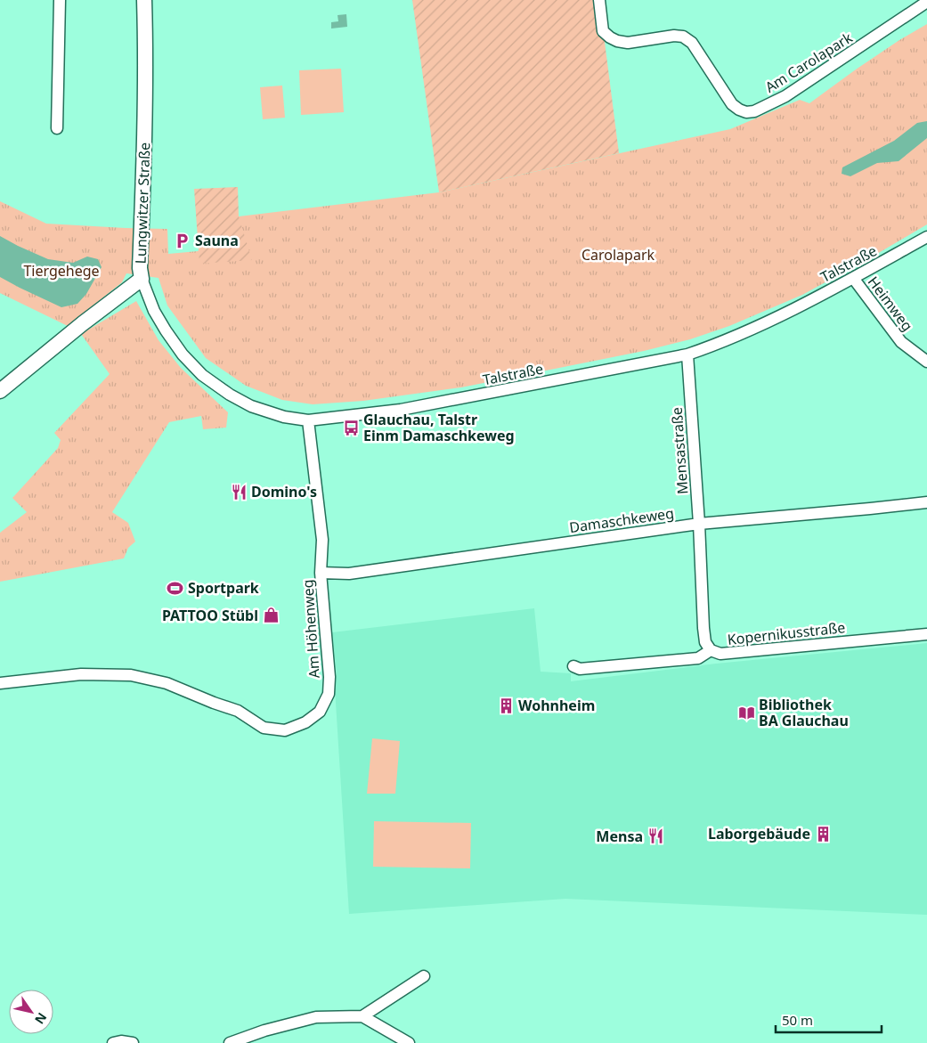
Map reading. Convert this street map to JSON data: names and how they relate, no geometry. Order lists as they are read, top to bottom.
{
  "streets": {
    "street": [
      "Am Carolapark",
      "Lungwitzer Straße",
      "Talstraße",
      "Heimweg",
      "Mensastraße",
      "Damaschkeweg",
      "Am Höhenweg",
      "Kopernikusstraße"
    ]
  },
  "crossings": [
    ["Lungwitzer Straße", "Talstraße"],
    ["Talstraße", "Heimweg"],
    ["Talstraße", "Mensastraße"],
    ["Talstraße", "Am Höhenweg"],
    ["Mensastraße", "Damaschkeweg"],
    ["Mensastraße", "Kopernikusstraße"],
    ["Damaschkeweg", "Am Höhenweg"]
  ],
  "parks": ["Carolapark", "Tiergehege"],
  "places": {
    "parking": ["Sauna"],
    "bus stop": ["Glauchau, Talstr Einm Damaschkeweg"],
    "restaurant": ["Domino's", "Mensa"],
    "sports": ["Sportpark"],
    "shop": ["PATTOO Stübl"],
    "building": ["Wohnheim", "Laborgebäude"],
    "library": ["Bibliothek BA Glauchau"]
  },
  "scale_bar": "50 m",
  "north": "bottom right"
}
